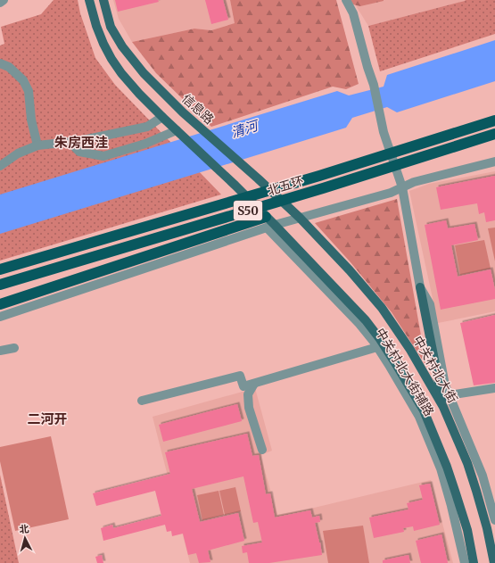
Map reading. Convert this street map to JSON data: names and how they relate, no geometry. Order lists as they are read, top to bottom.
{
  "streets": {
    "highway": ["北五环", "S50"],
    "main road": ["信息路", "中关村北大街"],
    "street": ["中关村北大街辅路"]
  },
  "crossings": [
    ["信息路", "中关村北大街"]
  ],
  "districts": ["朱房西洼", "二河开"],
  "water": ["清河"],
  "north": "top"
}
